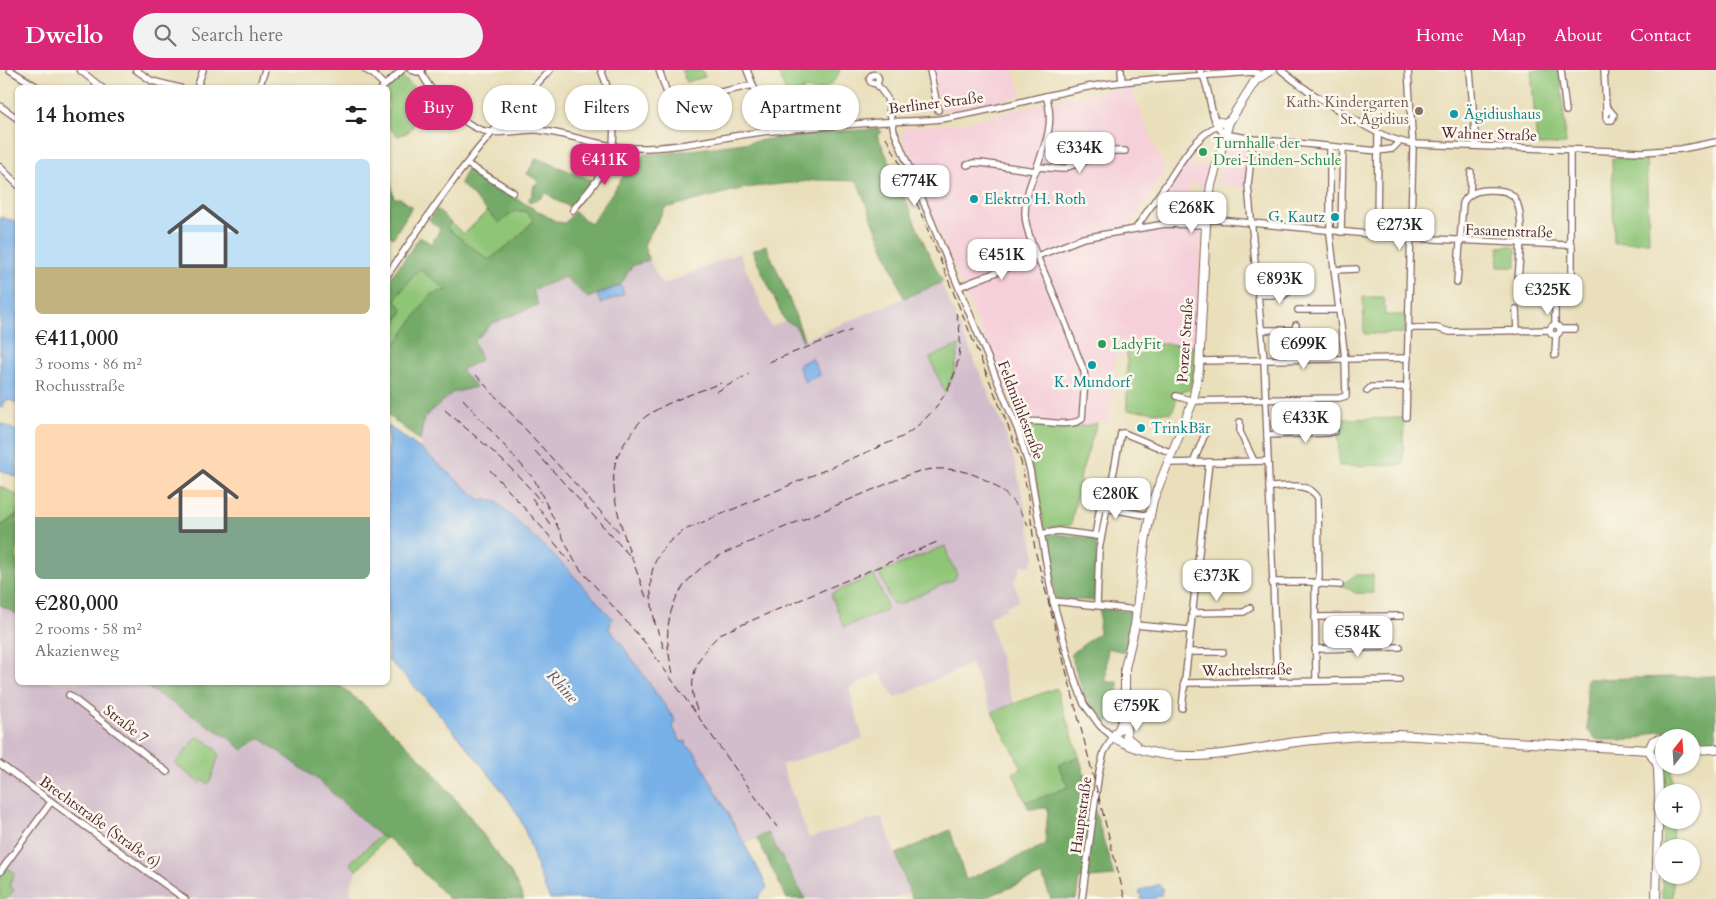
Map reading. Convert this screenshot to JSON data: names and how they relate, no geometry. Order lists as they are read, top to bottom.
{
  "streets": {
    "main road": ["Porzer Straße"],
    "street": [
      "Berliner Straße",
      "Wahner Straße",
      "Fasanenstraße",
      "Feldmühlestraße",
      "Wachtelstraße",
      "Straße 7",
      "Hauptstraße",
      "Brechtstraße (Straße 6)"
    ]
  },
  "crossings": [
    ["Berliner Straße", "Porzer Straße"],
    ["Berliner Straße", "Feldmühlestraße"],
    ["Fasanenstraße", "Porzer Straße"],
    ["Fasanenstraße", "Feldmühlestraße"],
    ["Porzer Straße", "Feldmühlestraße"],
    ["Porzer Straße", "Hauptstraße"],
    ["Feldmühlestraße", "Hauptstraße"]
  ],
  "water": ["Rhine"],
  "places": [
    "Kath. Kindergarten St. Ägidius",
    "Ägidiushaus",
    "Turnhalle der Drei-Linden-Schule",
    "Elektro H. Roth",
    "G. Kautz",
    "LadyFit",
    "K. Mundorf",
    "TrinkBär"
  ],
  "north": "top",
  "page": {
    "header": "Dwello",
    "search": "Search here",
    "nav": [
      "Home",
      "Map",
      "About",
      "Contact"
    ],
    "chip": [
      "Buy",
      "Rent",
      "Filters",
      "New",
      "Apartment"
    ],
    "heading": "14 homes",
    "price": [
      "€334K",
      "€411K",
      "€774K",
      "€268K",
      "€273K",
      "€451K",
      "€893K",
      "€325K",
      "€699K",
      "€433K",
      "€280K",
      "€373K",
      "€584K",
      "€759K"
    ],
    "list": [
      {
        "name": "€411,000",
        "note": "3 rooms · 86 m² · Rochusstraße"
      },
      {
        "name": "€280,000",
        "note": "2 rooms · 58 m² · Akazienweg"
      }
    ],
    "map_buttons": ["+", "−"]
  }
}
